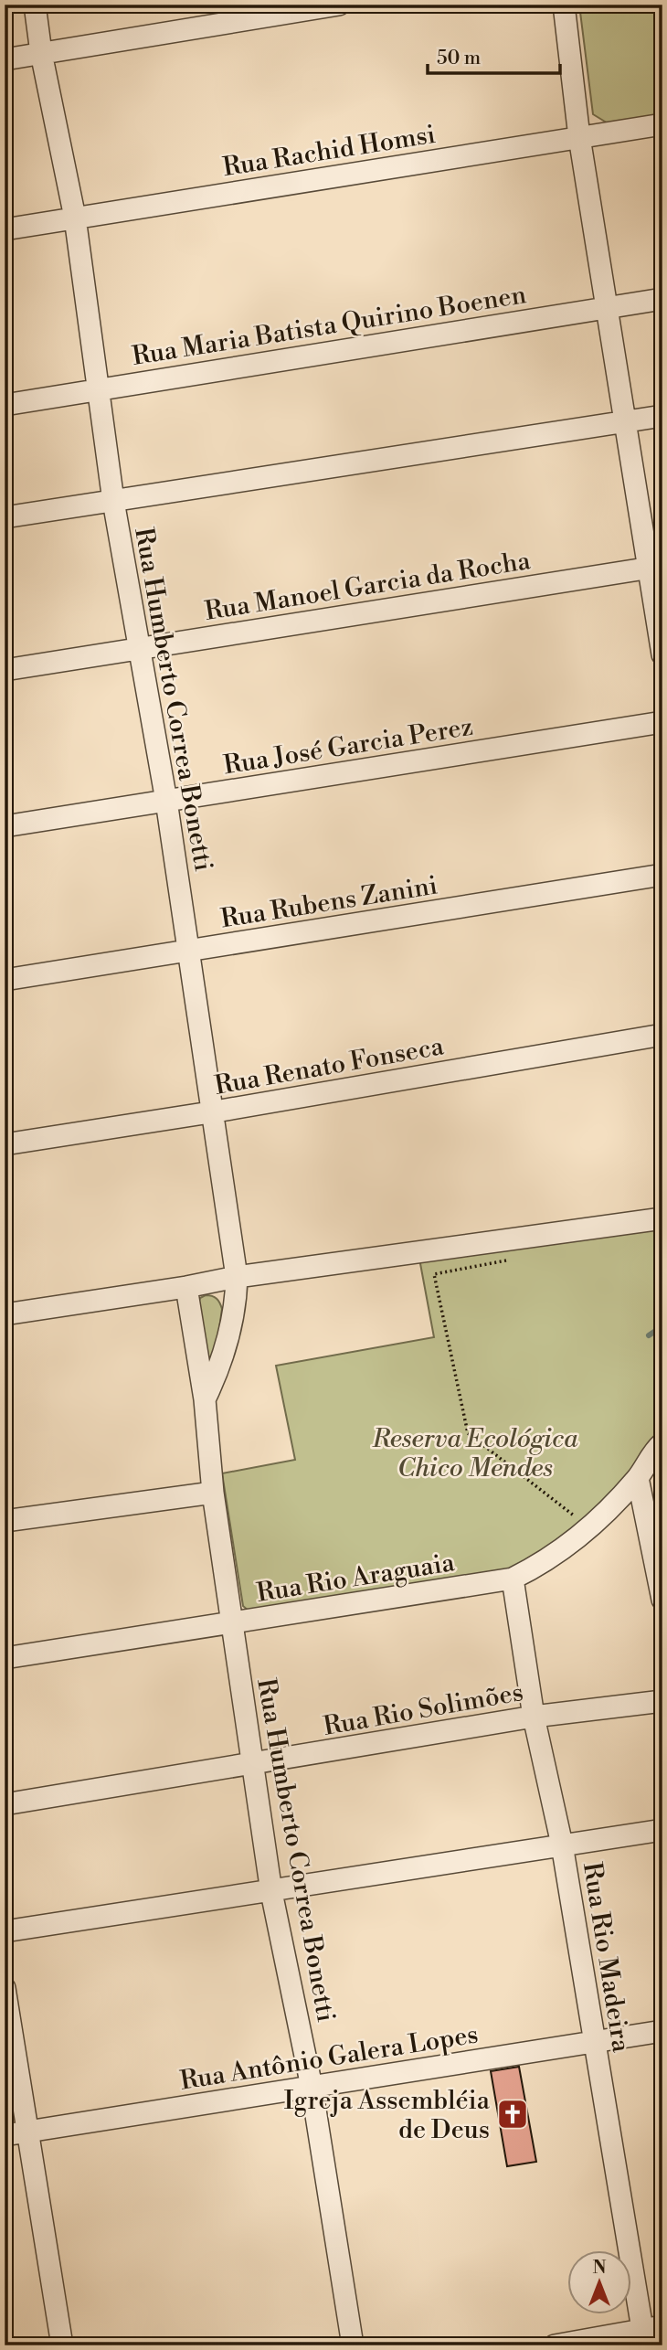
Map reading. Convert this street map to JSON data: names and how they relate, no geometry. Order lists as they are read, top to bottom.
{
  "streets": {
    "street": [
      "Rua Rachid Homsi",
      "Rua Maria Batista Quirino Boenen",
      "Rua Manoel Garcia da Rocha",
      "Rua Humberto Correa Bonetti",
      "Rua José Garcia Perez",
      "Rua Rubens Zanini",
      "Rua Renato Fonseca",
      "Rua Rio Araguaia",
      "Rua Rio Solimões",
      "Rua Rio Madeira",
      "Rua Antônio Galera Lopes"
    ]
  },
  "crossings": [
    ["Rua Rachid Homsi", "Rua Humberto Correa Bonetti"],
    ["Rua Maria Batista Quirino Boenen", "Rua Humberto Correa Bonetti"],
    ["Rua Manoel Garcia da Rocha", "Rua Humberto Correa Bonetti"],
    ["Rua Humberto Correa Bonetti", "Rua José Garcia Perez"],
    ["Rua Humberto Correa Bonetti", "Rua Rubens Zanini"],
    ["Rua Humberto Correa Bonetti", "Rua Renato Fonseca"],
    ["Rua Humberto Correa Bonetti", "Rua Rio Araguaia"],
    ["Rua Humberto Correa Bonetti", "Rua Rio Solimões"],
    ["Rua Humberto Correa Bonetti", "Rua Antônio Galera Lopes"],
    ["Rua Rio Araguaia", "Rua Rio Madeira"],
    ["Rua Rio Solimões", "Rua Rio Madeira"],
    ["Rua Rio Madeira", "Rua Antônio Galera Lopes"]
  ],
  "parks": ["Reserva Ecológica Chico Mendes"],
  "places": {
    "church": ["Igreja Assembléia de Deus"]
  },
  "scale_bar": "50 m",
  "north": "top"
}
